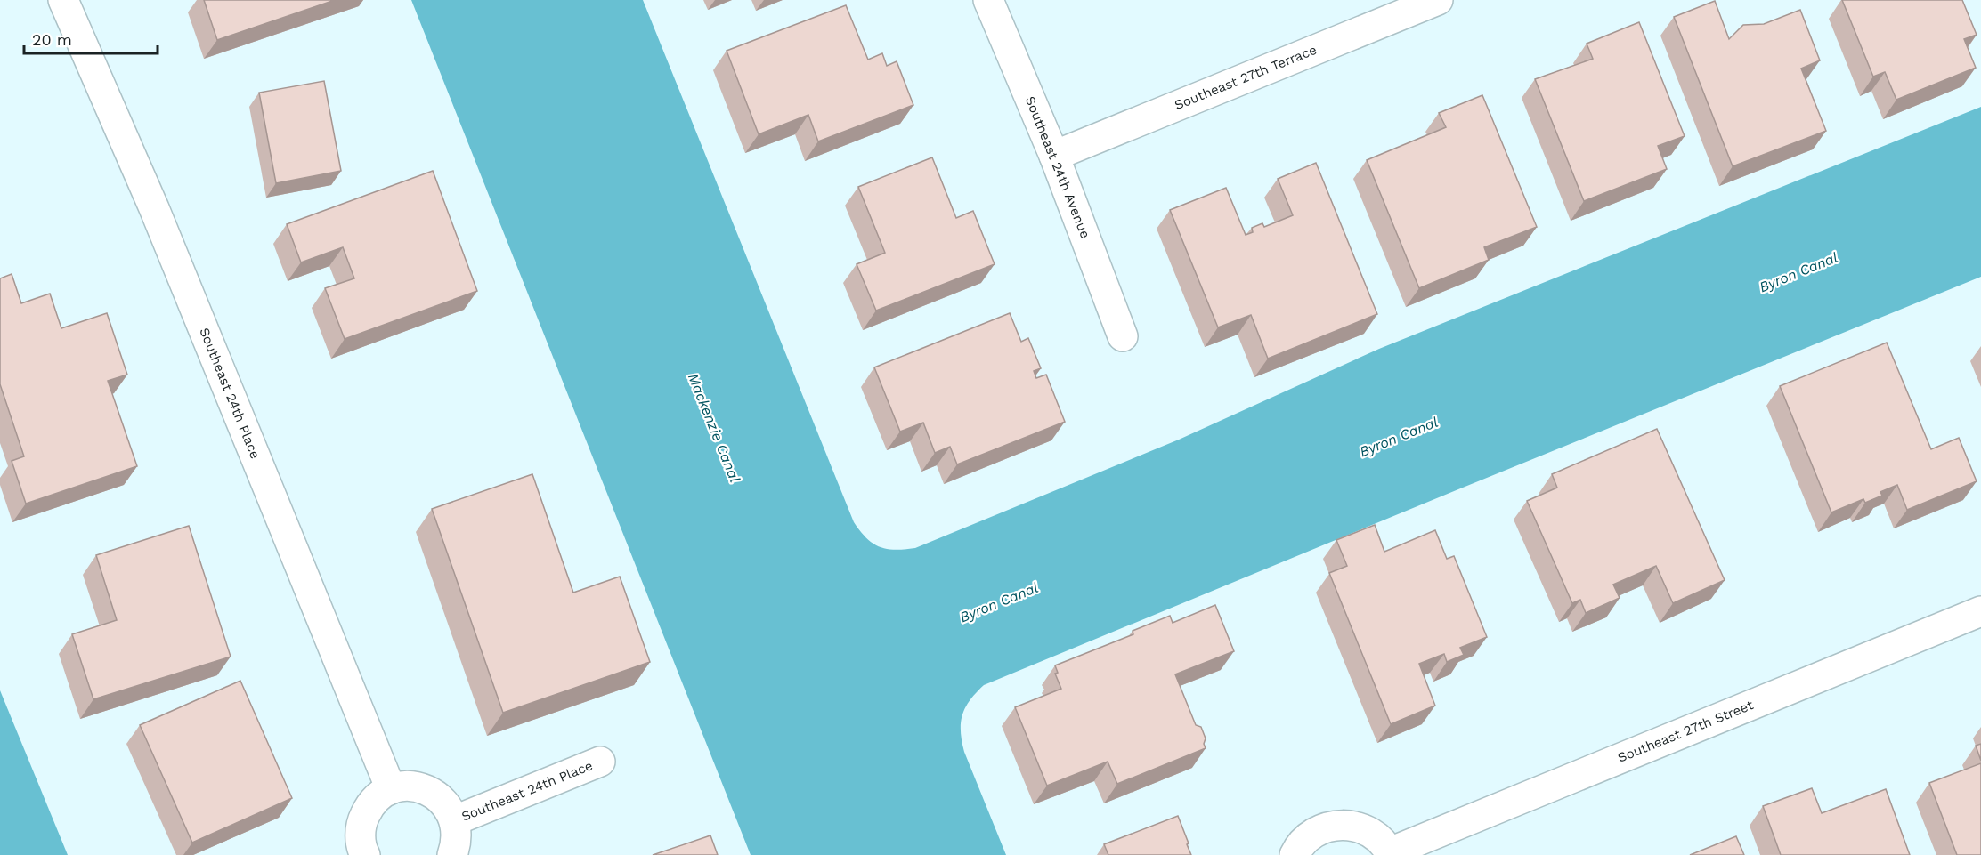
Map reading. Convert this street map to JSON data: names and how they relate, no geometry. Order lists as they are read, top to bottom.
{
  "streets": {
    "street": [
      "Southeast 27th Terrace",
      "Southeast 24th Avenue",
      "Southeast 24th Place",
      "Southeast 27th Street"
    ]
  },
  "crossings": [
    ["Southeast 27th Terrace", "Southeast 24th Avenue"]
  ],
  "water": ["Byron Canal", "Mackenzie Canal"],
  "scale_bar": "20 m"
}
